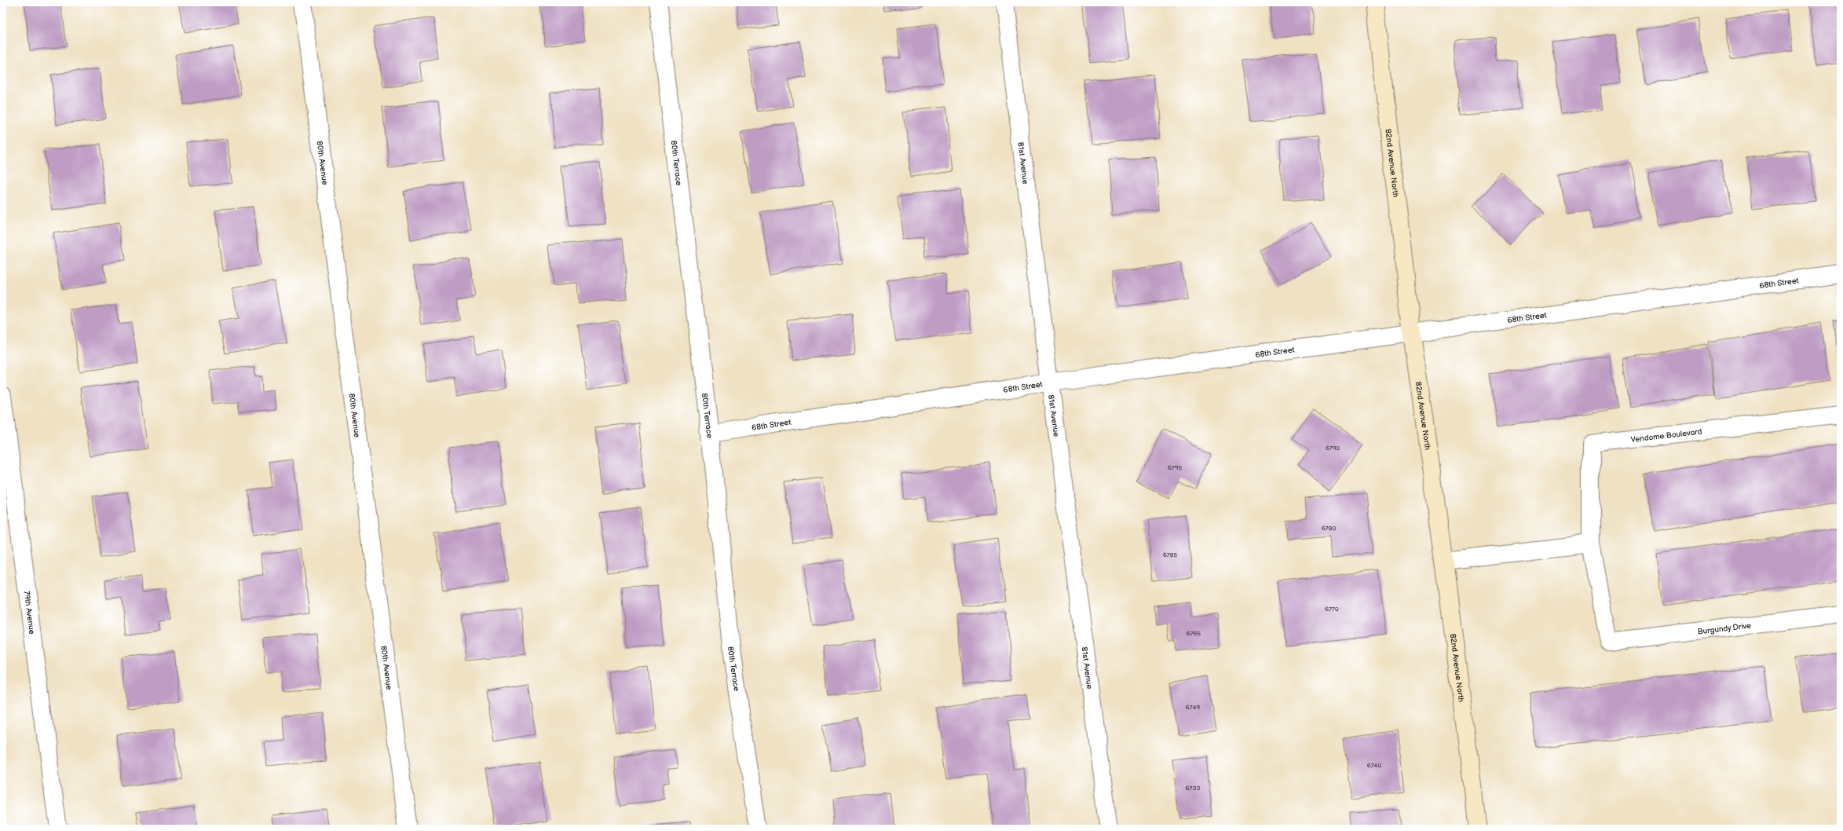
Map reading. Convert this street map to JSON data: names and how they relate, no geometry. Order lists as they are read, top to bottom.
{
  "streets": {
    "street": [
      "80th Terrace",
      "80th Avenue",
      "81st Avenue",
      "82nd Avenue North",
      "68th Street",
      "Vendome Boulevard",
      "79th Avenue",
      "Burgundy Drive"
    ]
  },
  "crossings": [
    ["80th Terrace", "68th Street"],
    ["81st Avenue", "68th Street"],
    ["82nd Avenue North", "68th Street"],
    ["Vendome Boulevard", "Burgundy Drive"]
  ],
  "house_numbers": [
    "6790",
    "6795",
    "6780",
    "6785",
    "6770",
    "6765",
    "6749",
    "6740",
    "6733"
  ]
}
